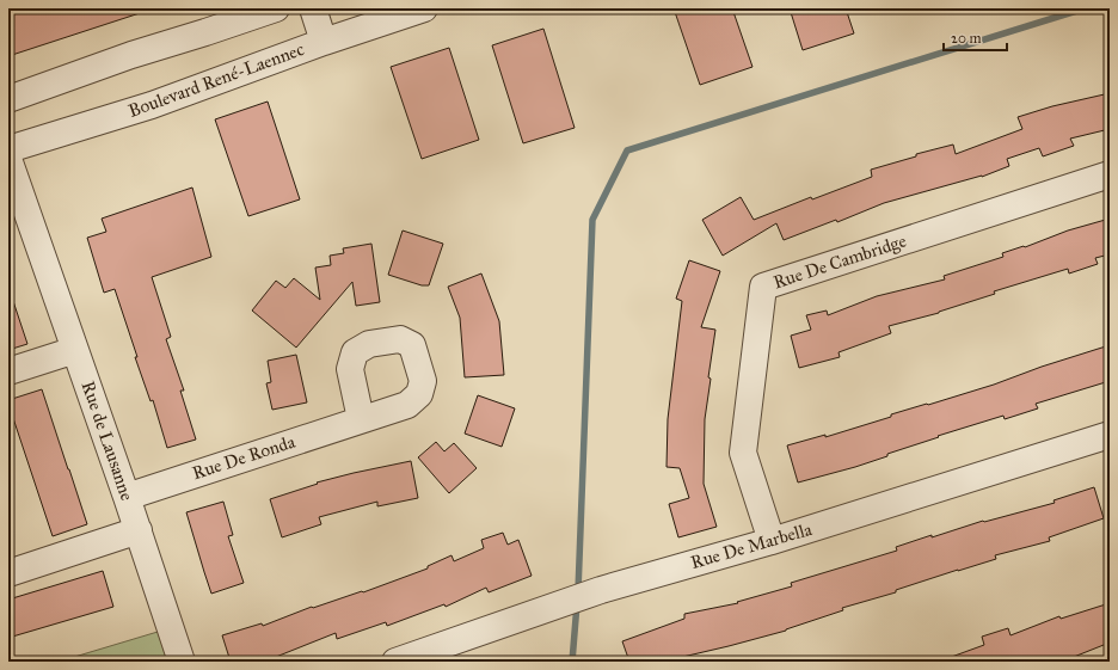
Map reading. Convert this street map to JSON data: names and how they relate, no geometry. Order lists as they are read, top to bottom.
{
  "streets": {
    "street": [
      "Boulevard René-Laennec",
      "Rue De Cambridge",
      "Rue de Lausanne",
      "Rue De Ronda",
      "Rue De Marbella"
    ]
  },
  "crossings": [
    ["Rue De Cambridge", "Rue De Marbella"],
    ["Rue de Lausanne", "Rue De Ronda"]
  ],
  "scale_bar": "20 m"
}
